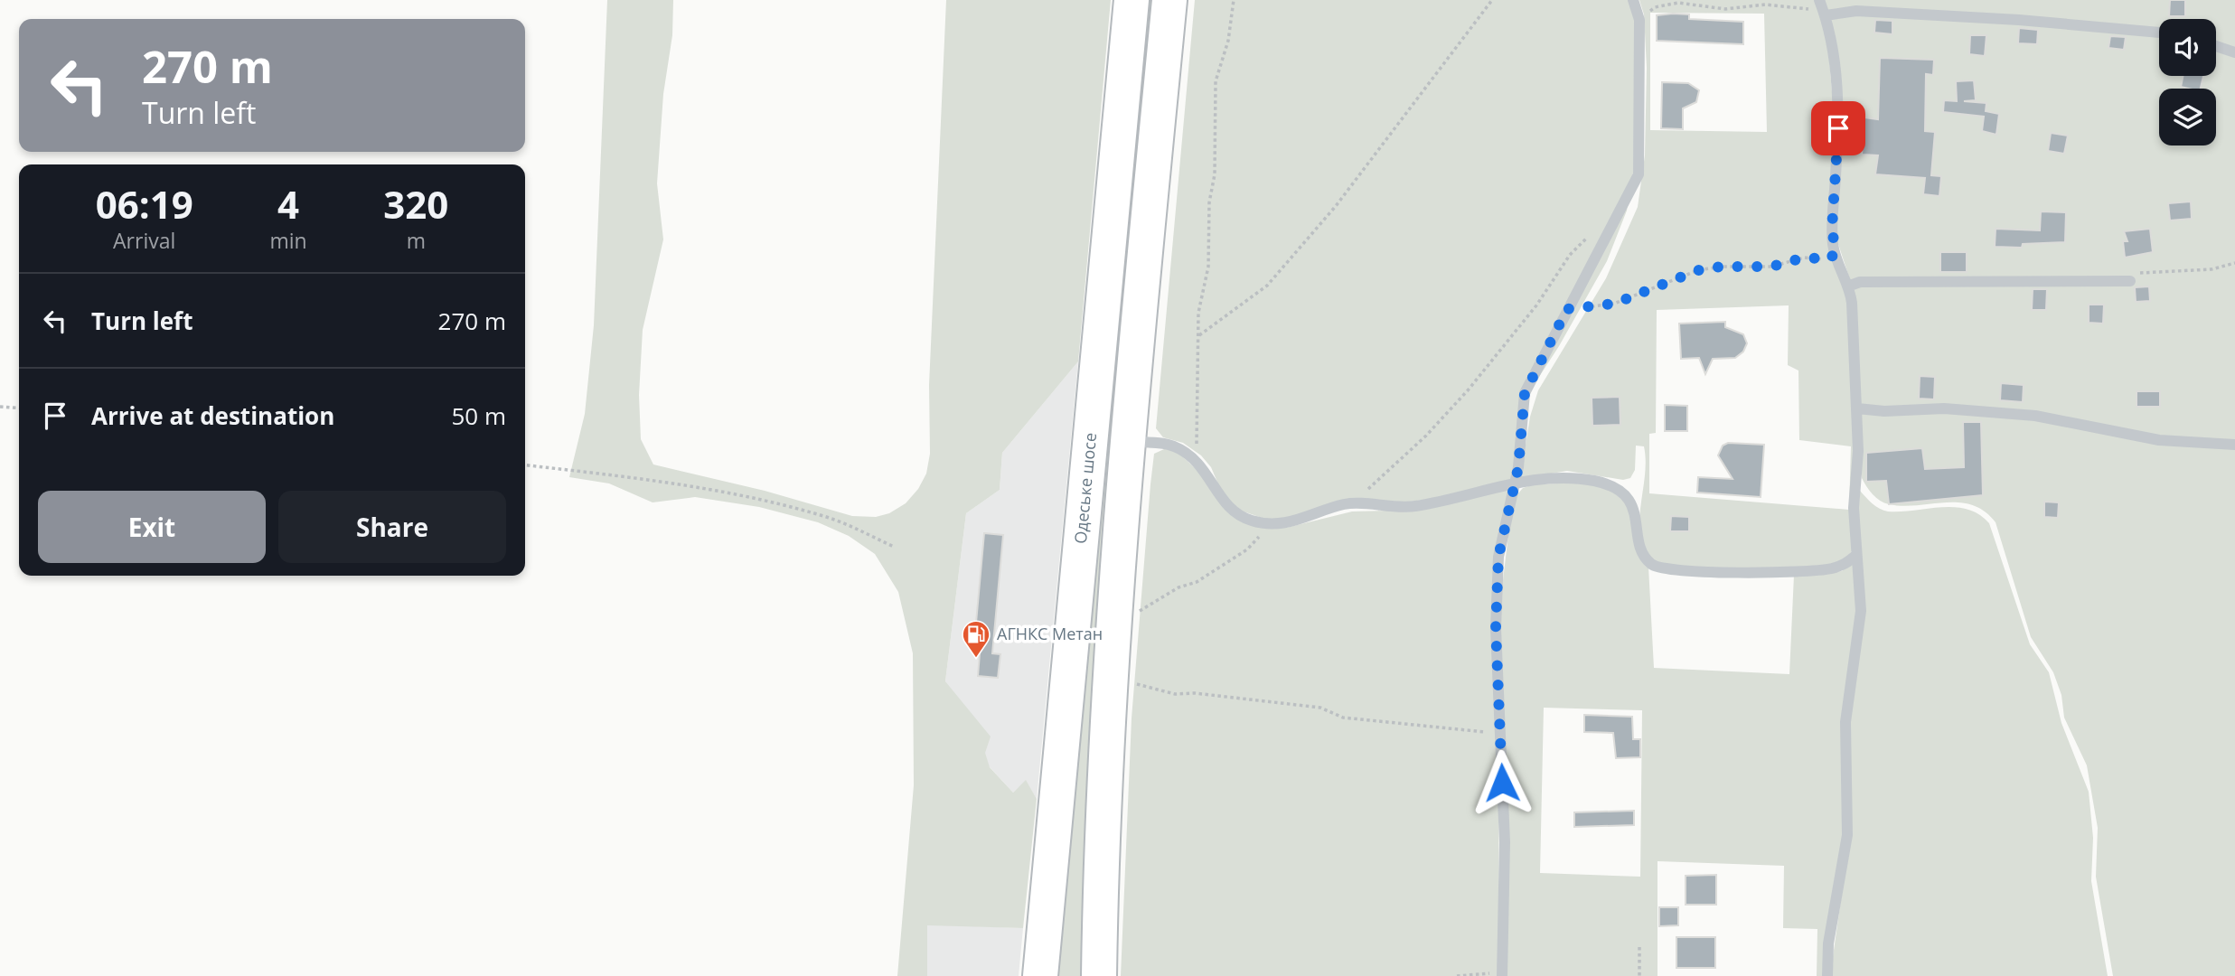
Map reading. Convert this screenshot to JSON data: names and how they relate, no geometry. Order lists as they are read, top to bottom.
{
  "streets": {
    "highway": ["Одеське шосе"]
  },
  "places": {
    "fuel station": ["АГНКС Метан"]
  },
  "page": {
    "turn": ["270 m", "Turn left"],
    "eta": [
      "06:19",
      "Arrival",
      "4",
      "min",
      "320",
      "m"
    ],
    "list": [
      {
        "name": "Turn left",
        "value": "270 m"
      },
      {
        "name": "Arrive at destination",
        "value": "50 m"
      }
    ],
    "buttons": ["Exit", "Share"]
  }
}
